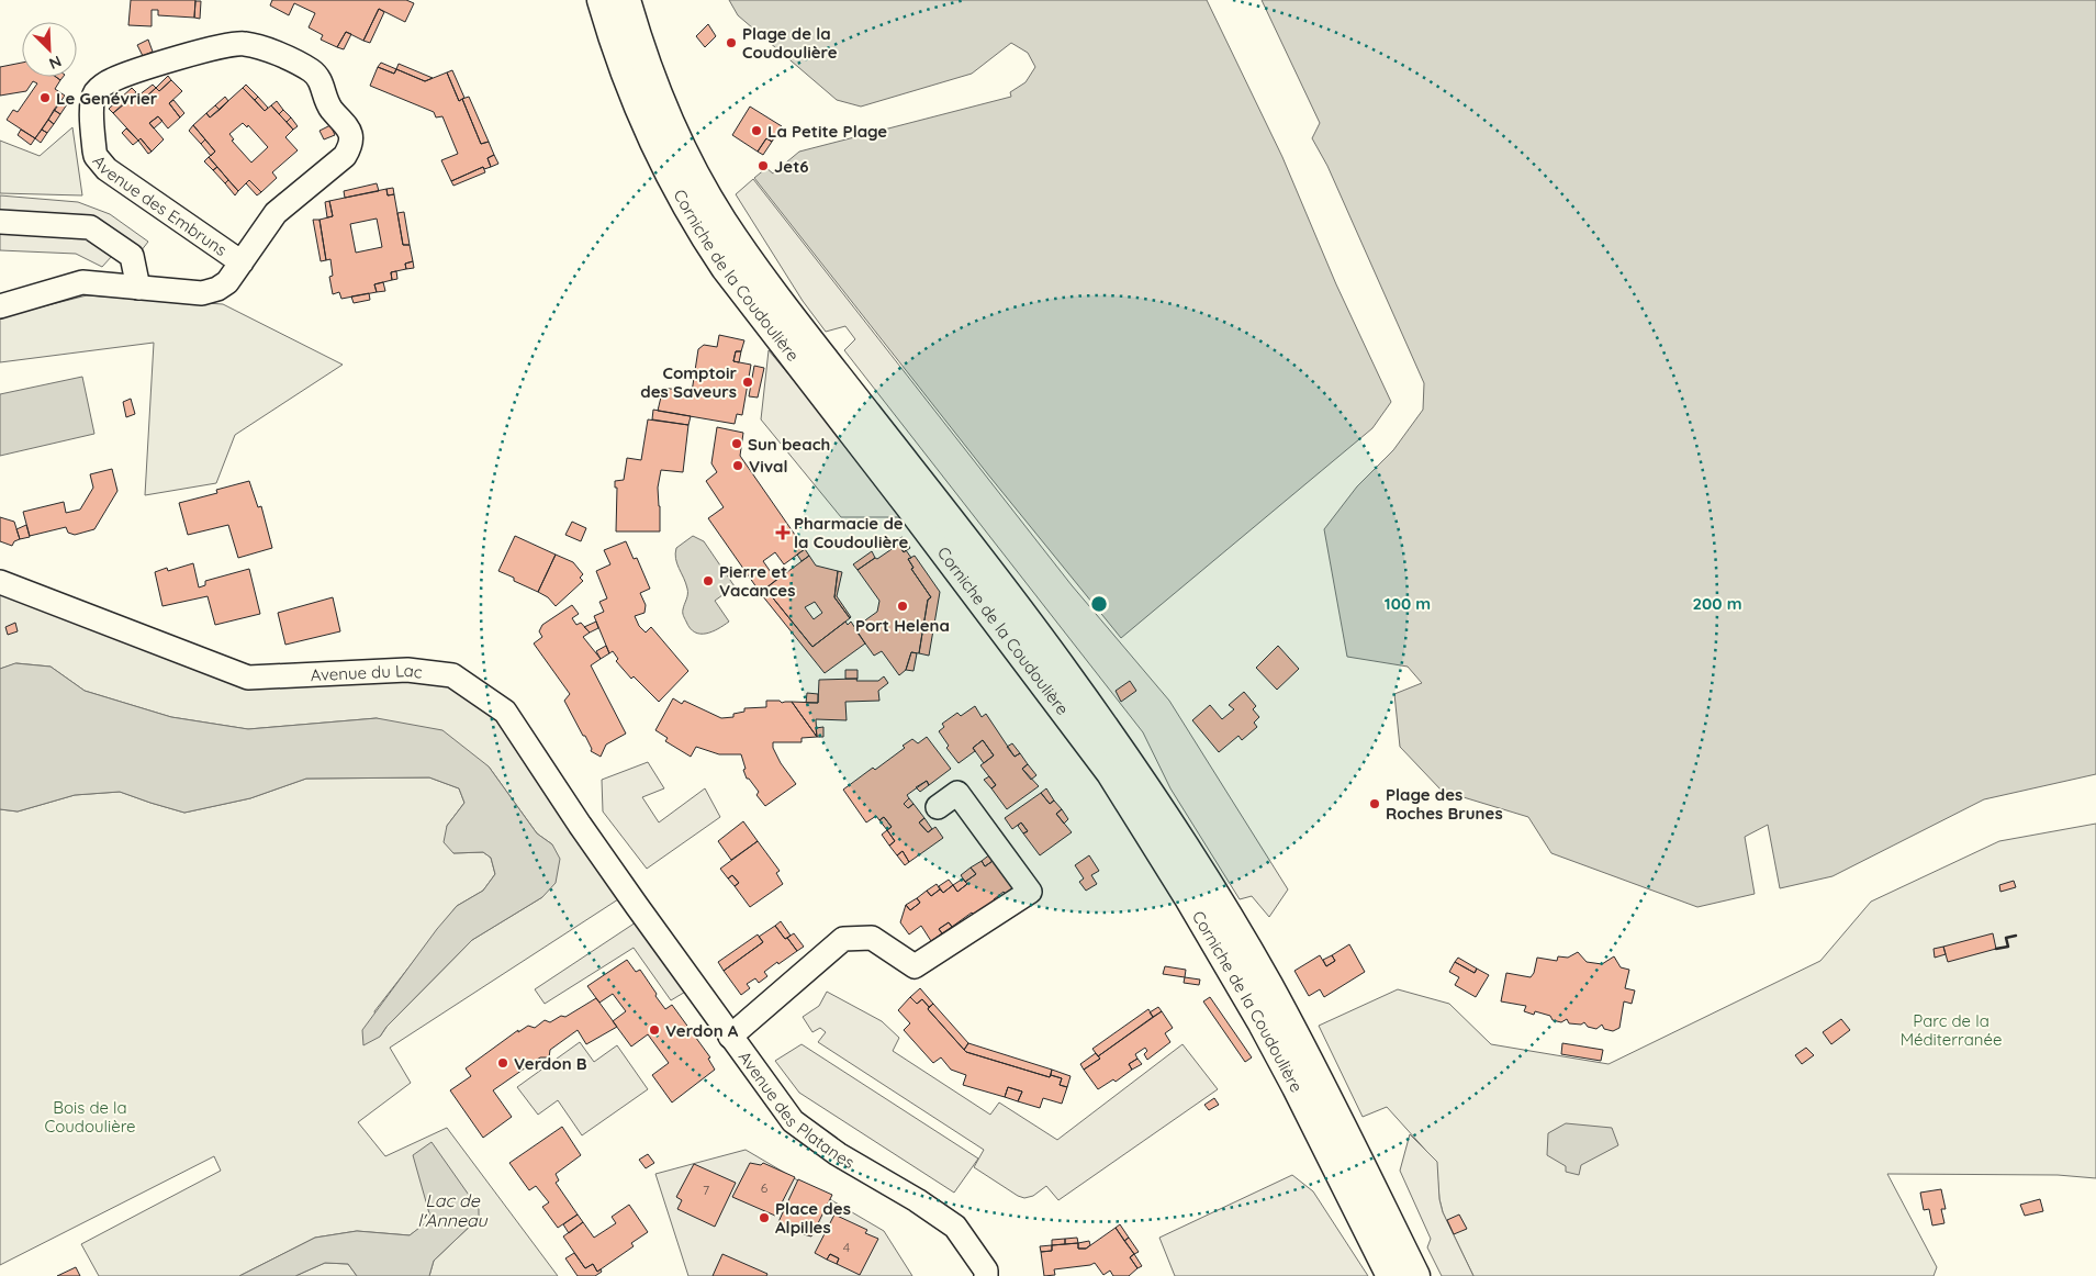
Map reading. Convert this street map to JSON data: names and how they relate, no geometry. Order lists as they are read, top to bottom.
{
  "streets": {
    "main road": ["Corniche de la Coudoulière"],
    "street": ["Avenue des Embruns", "Avenue du Lac", "Avenue des Platanes"]
  },
  "crossings": [
    ["Avenue du Lac", "Avenue des Platanes"]
  ],
  "water": ["Lac de l'Anneau"],
  "parks": ["Parc de la Méditerranée", "Bois de la Coudoulière"],
  "places": {
    "other": [
      "Plage de la Coudoulière",
      "Le Genévrier",
      "La Petite Plage",
      "Jet6",
      "Comptoir des Saveurs",
      "Sun beach",
      "Vival",
      "Pierre et Vacances",
      "Port Helena",
      "Plage des Roches Brunes",
      "Verdon A",
      "Verdon B",
      "Place des Alpilles"
    ],
    "health": ["Pharmacie de la Coudoulière"]
  },
  "house_numbers": ["6", "7", "4"],
  "north": "bottom right",
  "rings": ["100 m", "200 m"]
}
